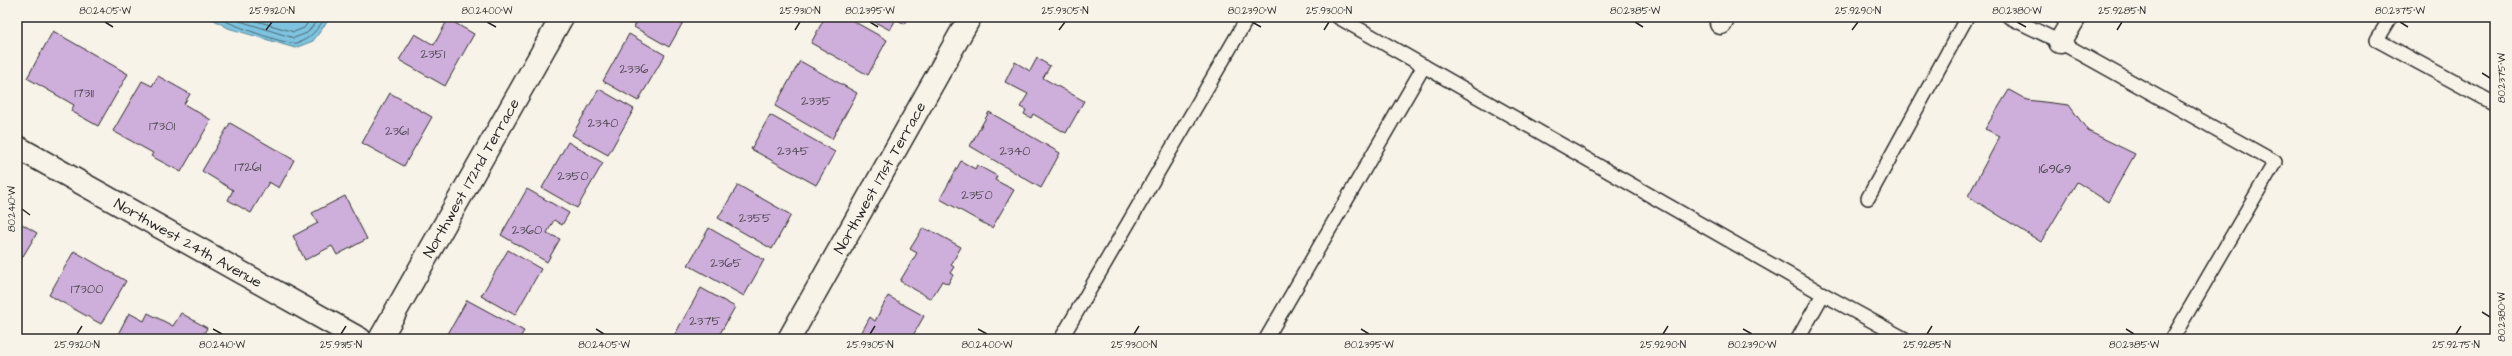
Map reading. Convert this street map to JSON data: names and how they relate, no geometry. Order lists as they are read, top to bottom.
{
  "streets": {
    "street": ["Northwest 172nd Terrace", "Northwest 171st Terrace", "Northwest 24th Avenue"]
  },
  "house_numbers": [
    "2351",
    "2336",
    "17311",
    "2335",
    "2340",
    "17301",
    "2361",
    "2345",
    "2340",
    "17261",
    "16969",
    "2350",
    "2350",
    "2355",
    "2360",
    "2365",
    "17300",
    "2375"
  ],
  "coordinates": [
    "80.2405°W",
    "25.9320°N",
    "80.2400°W",
    "25.9310°N",
    "80.2395°W",
    "25.9305°N",
    "80.2390°W",
    "25.9300°N",
    "80.2385°W",
    "25.9290°N",
    "80.2380°W",
    "25.9285°N",
    "80.2375°W",
    "80.2410°W",
    "25.9315°N",
    "25.9275°N"
  ]
}
